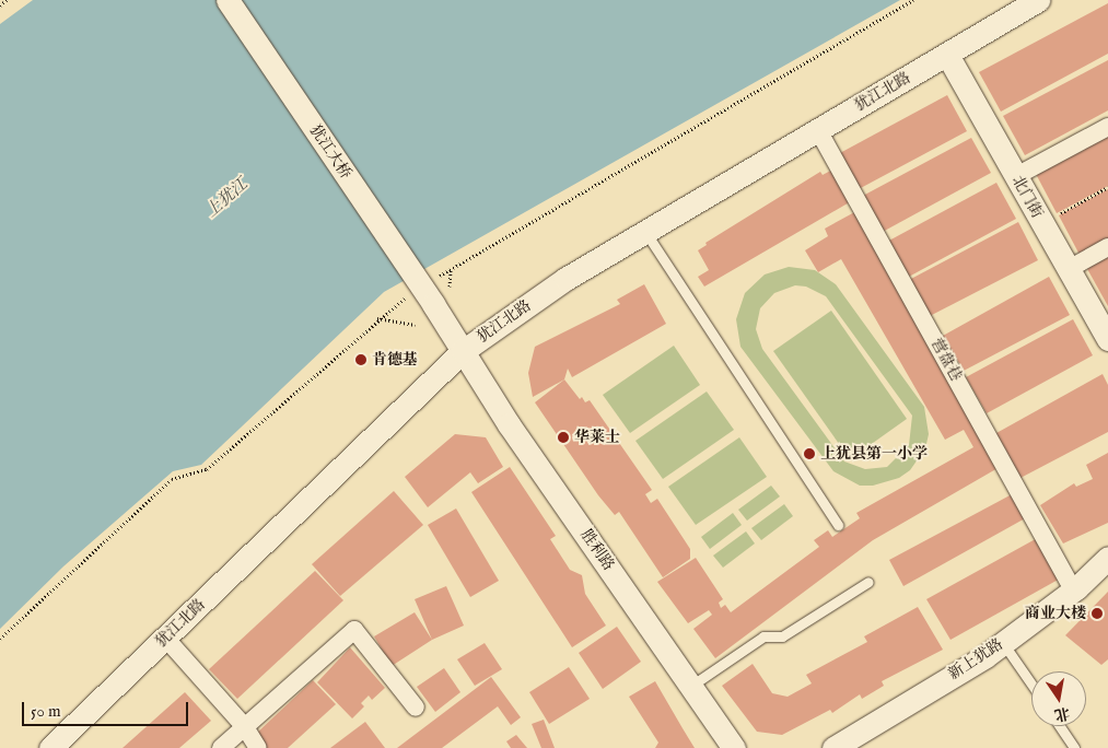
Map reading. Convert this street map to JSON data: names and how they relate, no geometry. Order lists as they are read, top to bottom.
{
  "streets": {
    "street": [
      "犹江北路",
      "犹江大桥",
      "北门街",
      "营盘巷",
      "胜利路",
      "新上犹路"
    ]
  },
  "crossings": [
    ["犹江北路", "犹江大桥"],
    ["犹江北路", "北门街"],
    ["犹江北路", "营盘巷"],
    ["犹江北路", "胜利路"],
    ["犹江大桥", "胜利路"],
    ["营盘巷", "新上犹路"]
  ],
  "water": ["上犹江"],
  "places": [
    "肯德基",
    "华莱士",
    "上犹县第一小学",
    "商业大楼"
  ],
  "scale_bar": "50 m",
  "north": "bottom"
}
